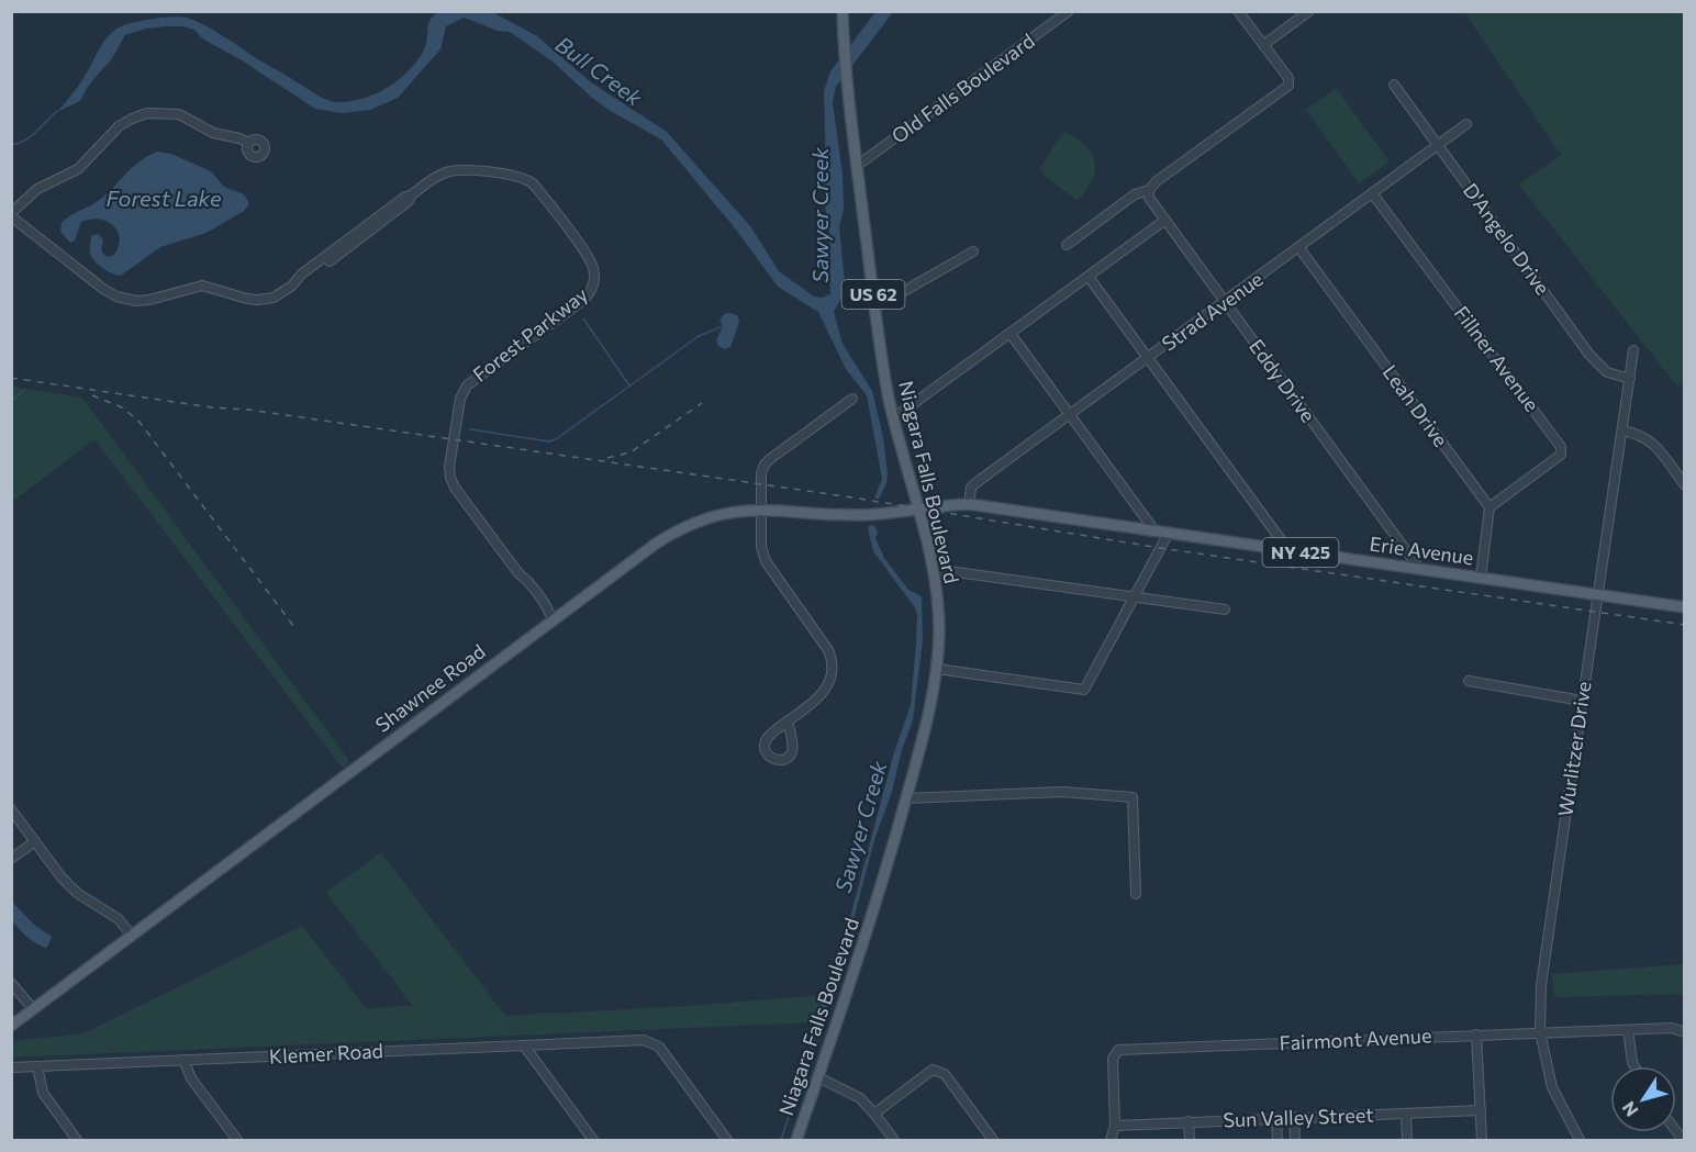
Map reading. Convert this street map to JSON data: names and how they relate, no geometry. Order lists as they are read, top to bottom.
{
  "streets": {
    "main road": [
      "US 62",
      "Niagara Falls Boulevard",
      "Erie Avenue",
      "NY 425",
      "Shawnee Road"
    ],
    "street": [
      "Old Falls Boulevard",
      "D'Angelo Drive",
      "Strad Avenue",
      "Forest Parkway",
      "Fillner Avenue",
      "Eddy Drive",
      "Leah Drive",
      "Wurlitzer Drive",
      "Fairmont Avenue",
      "Klemer Road",
      "Sun Valley Street"
    ]
  },
  "crossings": [
    ["Old Falls Boulevard", "Niagara Falls Boulevard"],
    ["D'Angelo Drive", "Strad Avenue"],
    ["D'Angelo Drive", "Wurlitzer Drive"],
    ["Strad Avenue", "Fillner Avenue"],
    ["Strad Avenue", "Eddy Drive"],
    ["Strad Avenue", "Leah Drive"],
    ["Strad Avenue", "Erie Avenue"],
    ["Forest Parkway", "Shawnee Road"],
    ["Fillner Avenue", "Leah Drive"],
    ["Eddy Drive", "Erie Avenue"],
    ["Niagara Falls Boulevard", "Erie Avenue"],
    ["Niagara Falls Boulevard", "Shawnee Road"],
    ["Erie Avenue", "Shawnee Road"],
    ["Erie Avenue", "Wurlitzer Drive"],
    ["Wurlitzer Drive", "Fairmont Avenue"],
    ["Fairmont Avenue", "Sun Valley Street"]
  ],
  "water": ["Bull Creek", "Forest Lake", "Sawyer Creek"],
  "north": "bottom left"
}
